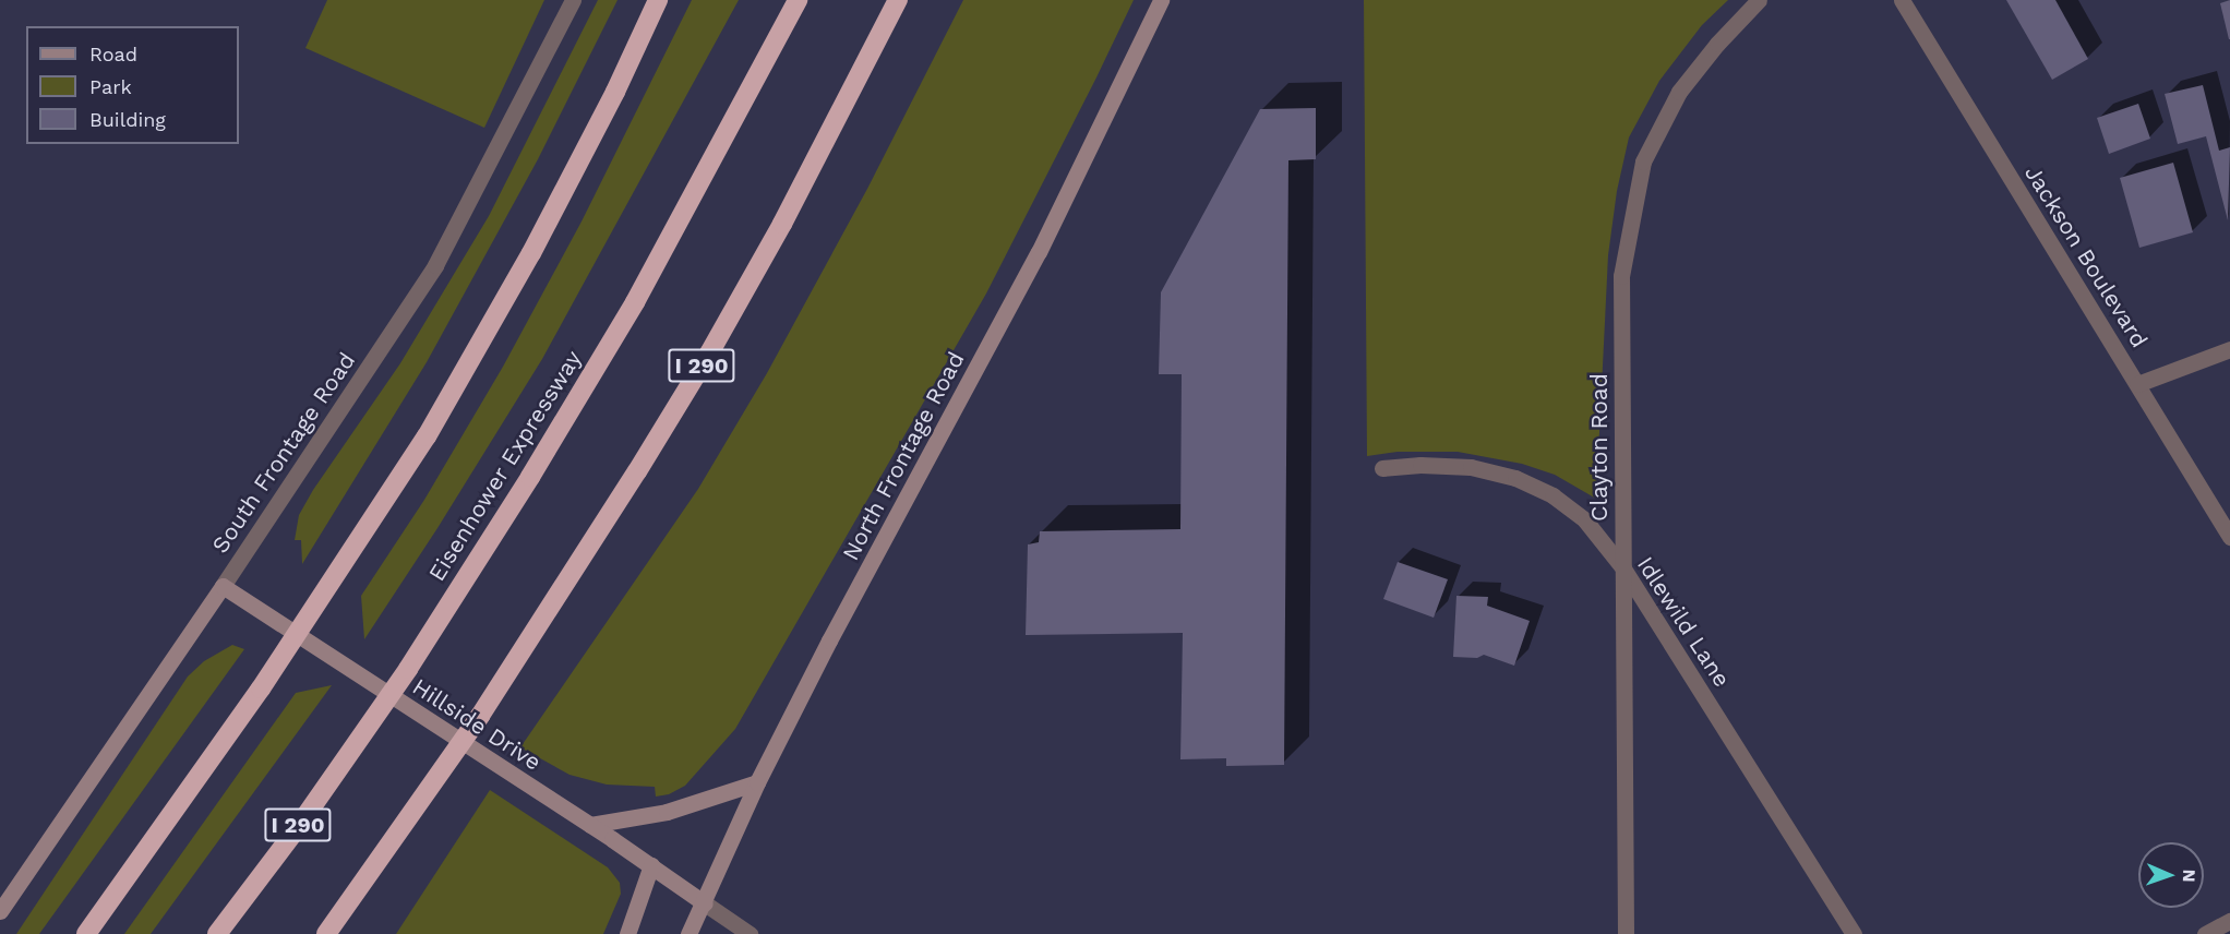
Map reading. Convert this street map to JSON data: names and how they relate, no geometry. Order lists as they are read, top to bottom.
{
  "streets": {
    "highway": ["I 290", "Eisenhower Expressway"],
    "main road": ["South Frontage Road", "North Frontage Road", "Hillside Drive"],
    "street": ["Jackson Boulevard", "Clayton Road", "Idlewild Lane"]
  },
  "crossings": [
    ["Clayton Road", "Idlewild Lane"],
    ["South Frontage Road", "Hillside Drive"],
    ["North Frontage Road", "Hillside Drive"]
  ],
  "legend": ["Road", "Park", "Building"],
  "north": "right"
}
